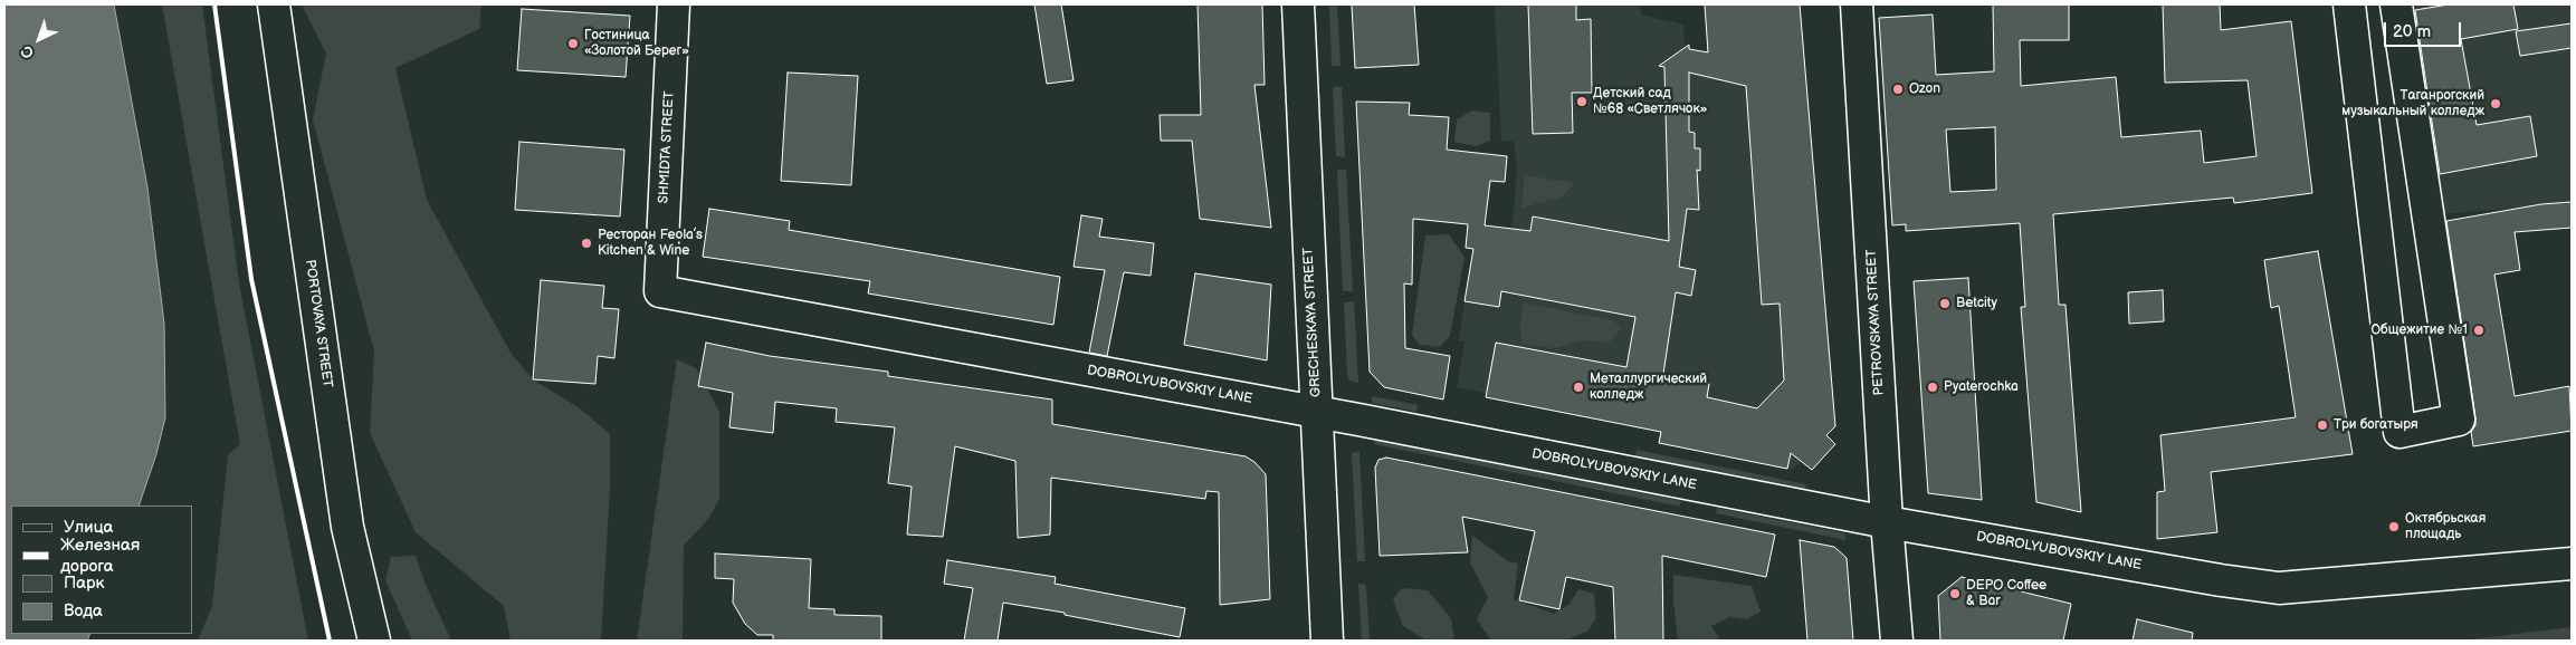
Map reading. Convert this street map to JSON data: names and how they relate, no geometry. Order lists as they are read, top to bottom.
{
  "streets": {
    "street": [
      "SHMIDTA STREET",
      "GRECHESKAYA STREET",
      "PETROVSKAYA STREET",
      "PORTOVAYA STREET",
      "DOBROLYUBOVSKIY LANE"
    ]
  },
  "crossings": [
    ["SHMIDTA STREET", "DOBROLYUBOVSKIY LANE"],
    ["GRECHESKAYA STREET", "DOBROLYUBOVSKIY LANE"],
    ["PETROVSKAYA STREET", "DOBROLYUBOVSKIY LANE"]
  ],
  "places": [
    "Гостиница «Золотой Берег»",
    "Ozon",
    "Детский сад №68 «Светлячок»",
    "Таганрогский музыкальный колледж",
    "Ресторан Feola’s Kitchen & Wine",
    "Betcity",
    "Общежитие №1",
    "Металлургический колледж",
    "Pyaterochka",
    "Три богатыря",
    "Октябрьская площадь",
    "DEPO Coffee & Bar"
  ],
  "legend": [
    "Улица",
    "Железная дорога",
    "Парк",
    "Вода"
  ],
  "scale_bar": "20 m",
  "north": "bottom left"
}
